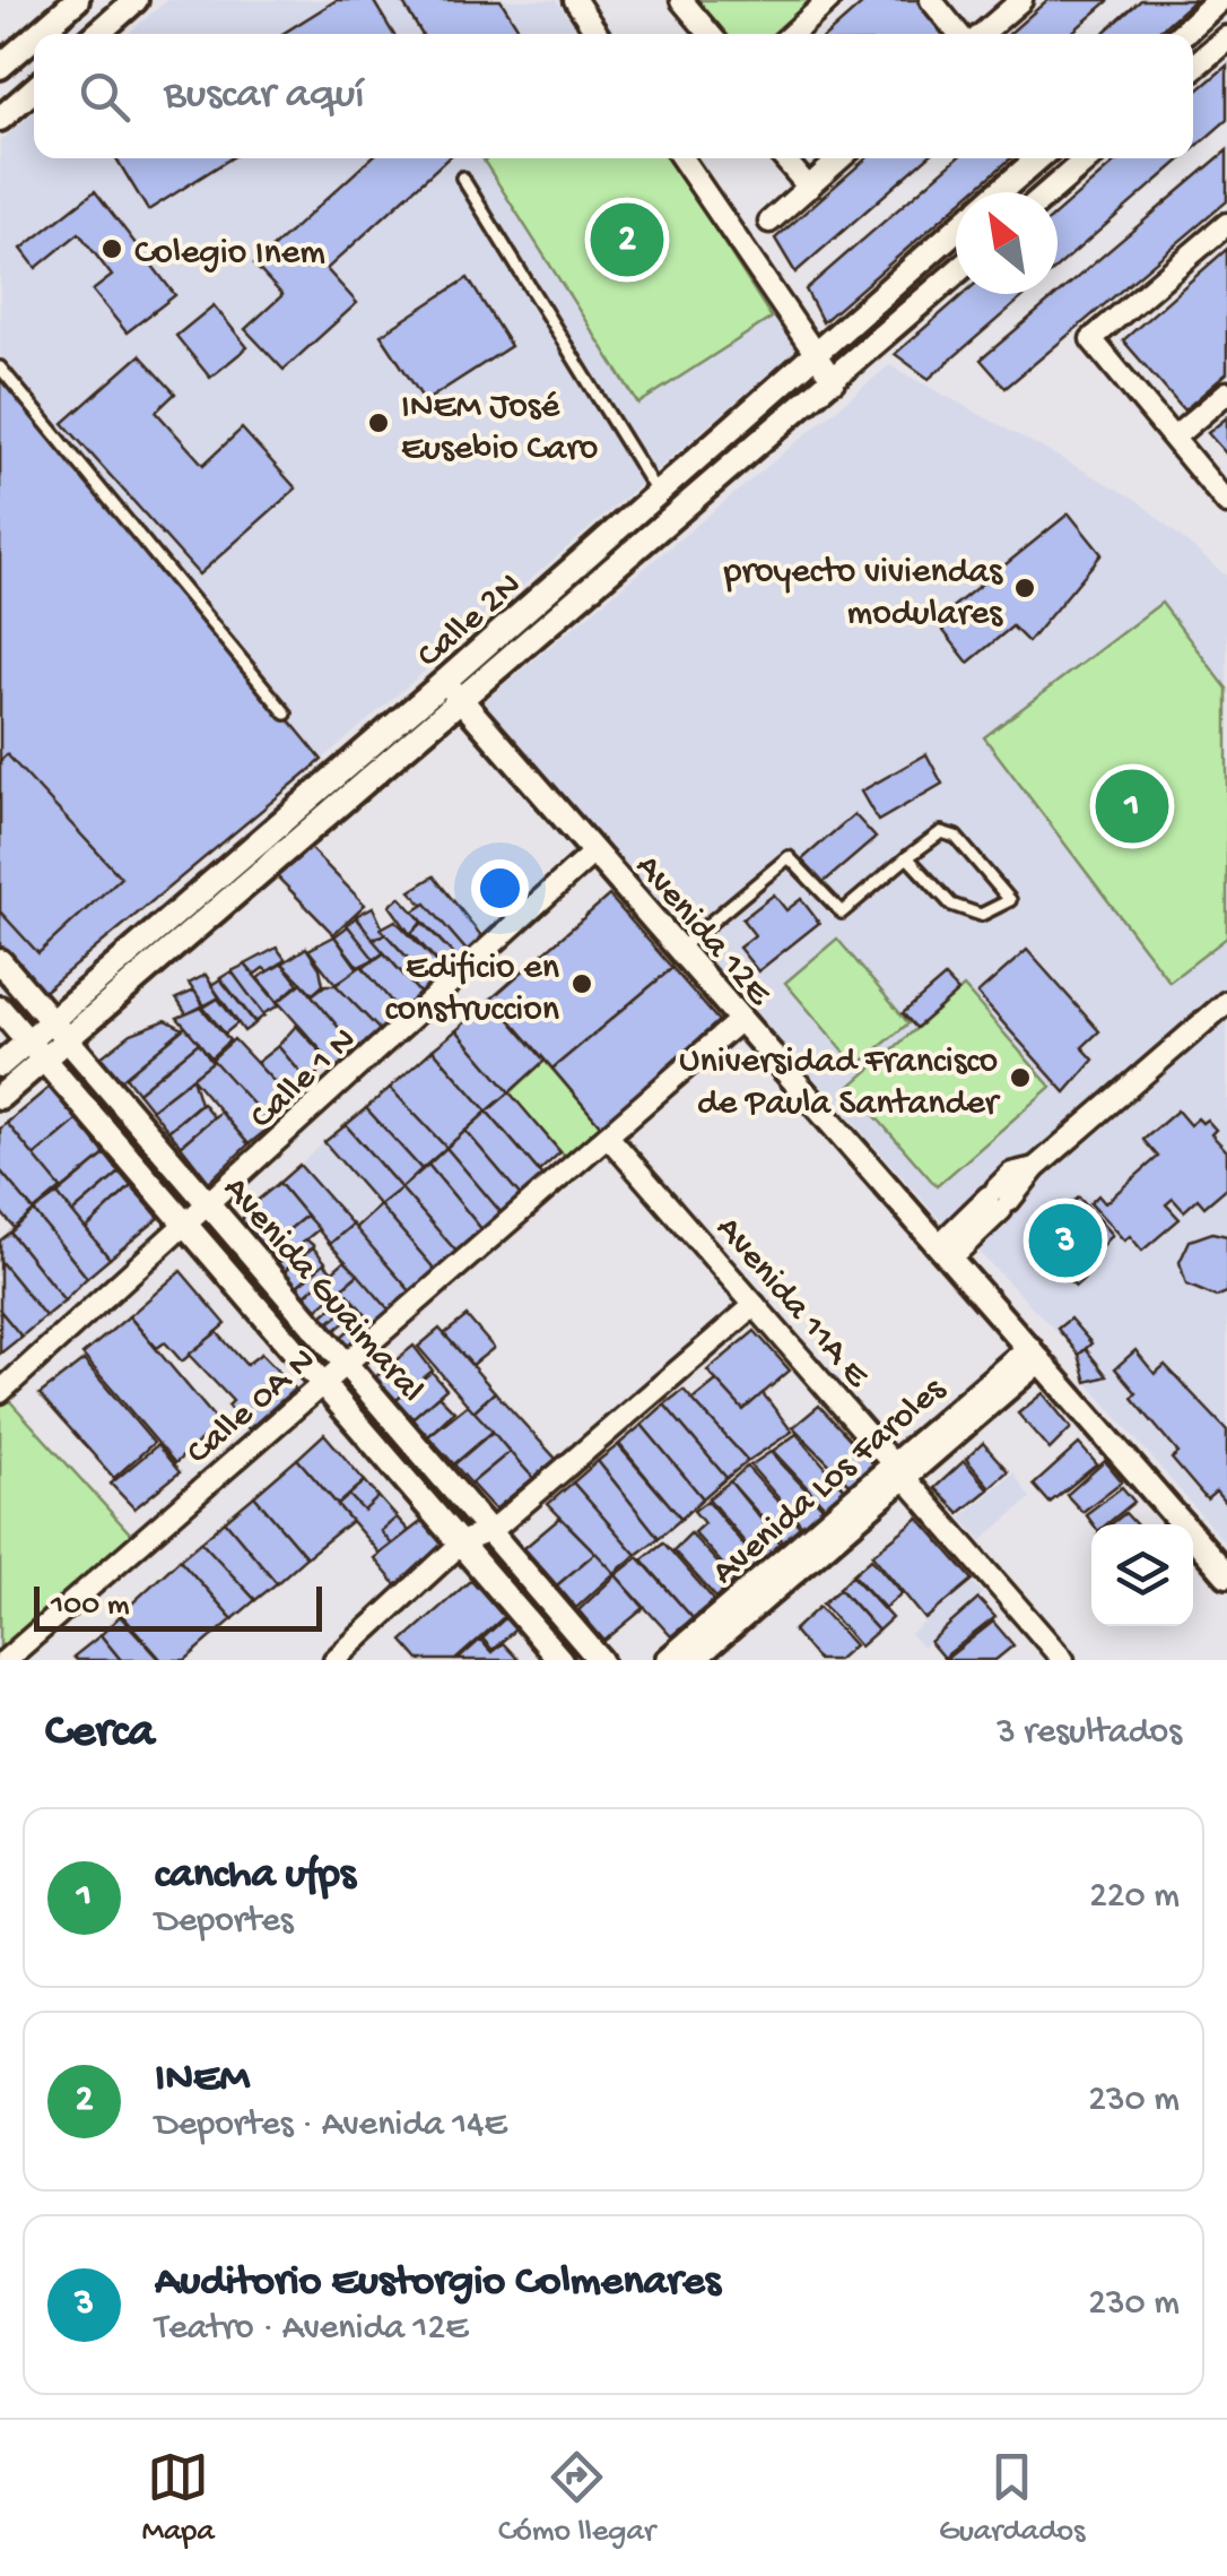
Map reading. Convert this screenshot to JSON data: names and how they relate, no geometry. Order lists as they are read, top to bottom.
{
  "streets": {
    "street": [
      "Calle 2N",
      "Avenida 12E",
      "Calle 1 N",
      "Avenida Guaimaral",
      "Avenida 11A E",
      "Calle 0A N",
      "Avenida Los Faroles"
    ]
  },
  "crossings": [
    ["Calle 2N", "Avenida 12E"],
    ["Calle 2N", "Avenida Guaimaral"],
    ["Avenida 12E", "Calle 1 N"],
    ["Avenida 12E", "Calle 0A N"],
    ["Avenida 12E", "Avenida Los Faroles"],
    ["Calle 1 N", "Avenida Guaimaral"],
    ["Avenida Guaimaral", "Calle 0A N"],
    ["Avenida 11A E", "Calle 0A N"],
    ["Avenida 11A E", "Avenida Los Faroles"]
  ],
  "places": [
    "Colegio Inem",
    "INEM José Eusebio Caro",
    "proyecto viviendas modulares",
    "Edificio en construccion",
    "Universidad Francisco de Paula Santander"
  ],
  "scale_bar": "100 m",
  "north": "top left",
  "page": {
    "search": "Buscar aquí",
    "pins": ["2", "1", "3"],
    "scale": "100 m",
    "heading": ["Cerca", "3 resultados"],
    "list": [
      {
        "mark": "1",
        "name": "cancha ufps",
        "note": "Deportes",
        "value": "220 m"
      },
      {
        "mark": "2",
        "name": "INEM",
        "note": "Deportes · Avenida 14E",
        "value": "230 m"
      },
      {
        "mark": "3",
        "name": "Auditorio Eustorgio Colmenares",
        "note": "Teatro · Avenida 12E",
        "value": "230 m"
      }
    ],
    "nav": ["Mapa", "Cómo llegar", "Guardados"]
  }
}
